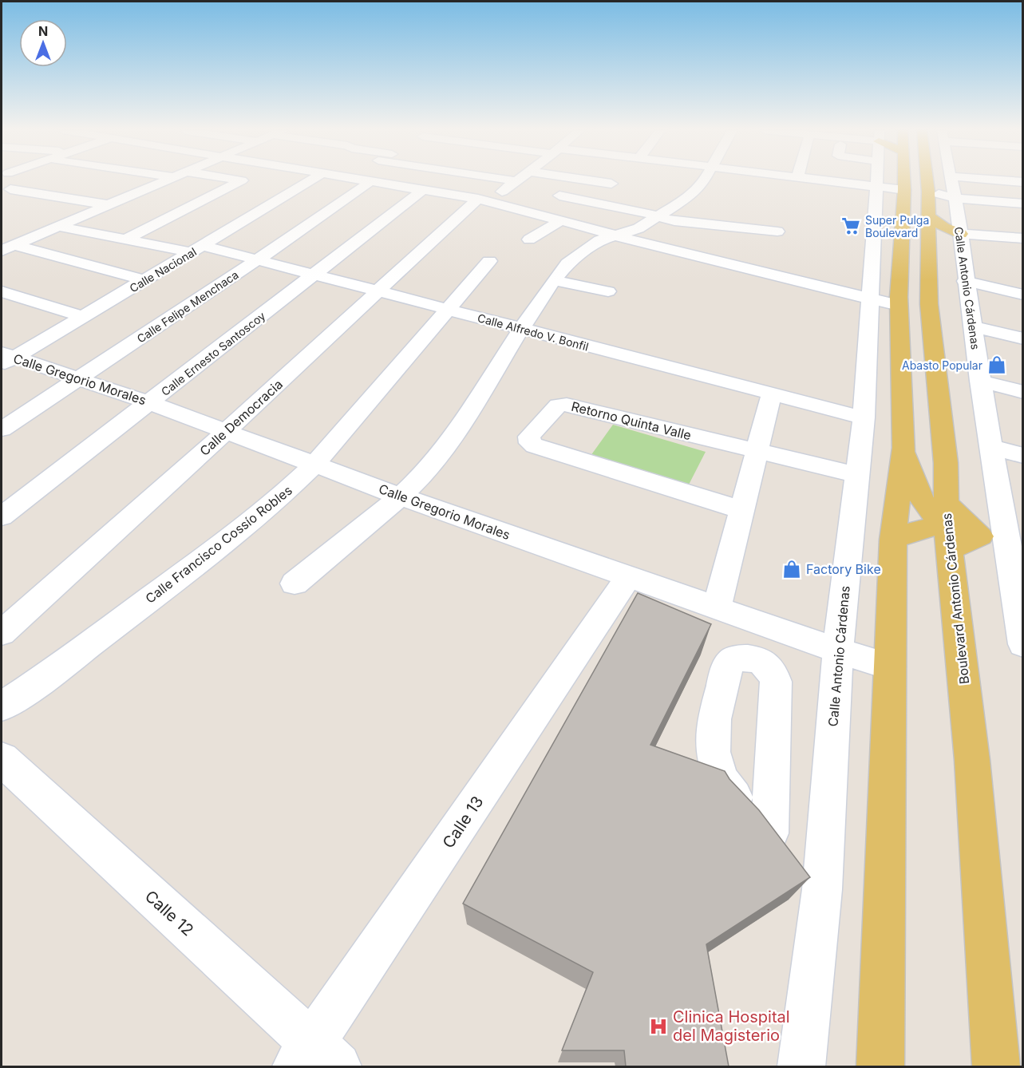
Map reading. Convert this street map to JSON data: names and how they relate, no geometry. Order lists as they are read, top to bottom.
{
  "streets": {
    "main road": ["Boulevard Antonio Cárdenas"],
    "street": [
      "Calle Nacional",
      "Calle Antonio Cárdenas",
      "Calle Felipe Menchaca",
      "Calle Alfredo V. Bonfil",
      "Calle Ernesto Santoscoy",
      "Calle Gregorio Morales",
      "Calle Democracia",
      "Retorno Quinta Valle",
      "Calle Francisco Cossío Robles",
      "Calle 13",
      "Calle 12"
    ]
  },
  "crossings": [
    ["Calle Nacional", "Calle Alfredo V. Bonfil"],
    ["Calle Nacional", "Calle Gregorio Morales"],
    ["Calle Antonio Cárdenas", "Calle Alfredo V. Bonfil"],
    ["Calle Antonio Cárdenas", "Calle Gregorio Morales"],
    ["Calle Antonio Cárdenas", "Retorno Quinta Valle"],
    ["Calle Felipe Menchaca", "Calle Alfredo V. Bonfil"],
    ["Calle Felipe Menchaca", "Calle Gregorio Morales"],
    ["Calle Alfredo V. Bonfil", "Calle Ernesto Santoscoy"],
    ["Calle Alfredo V. Bonfil", "Calle Democracia"],
    ["Calle Alfredo V. Bonfil", "Calle Francisco Cossío Robles"],
    ["Calle Ernesto Santoscoy", "Calle Gregorio Morales"],
    ["Calle Gregorio Morales", "Calle Democracia"],
    ["Calle Gregorio Morales", "Calle Francisco Cossío Robles"],
    ["Calle Gregorio Morales", "Calle 13"],
    ["Calle 13", "Calle 12"]
  ],
  "places": {
    "supermarket": ["Super Pulga Boulevard"],
    "shop": ["Abasto Popular", "Factory Bike"],
    "hospital": ["Clinica Hospital del Magisterio"]
  },
  "north": "top"
}
